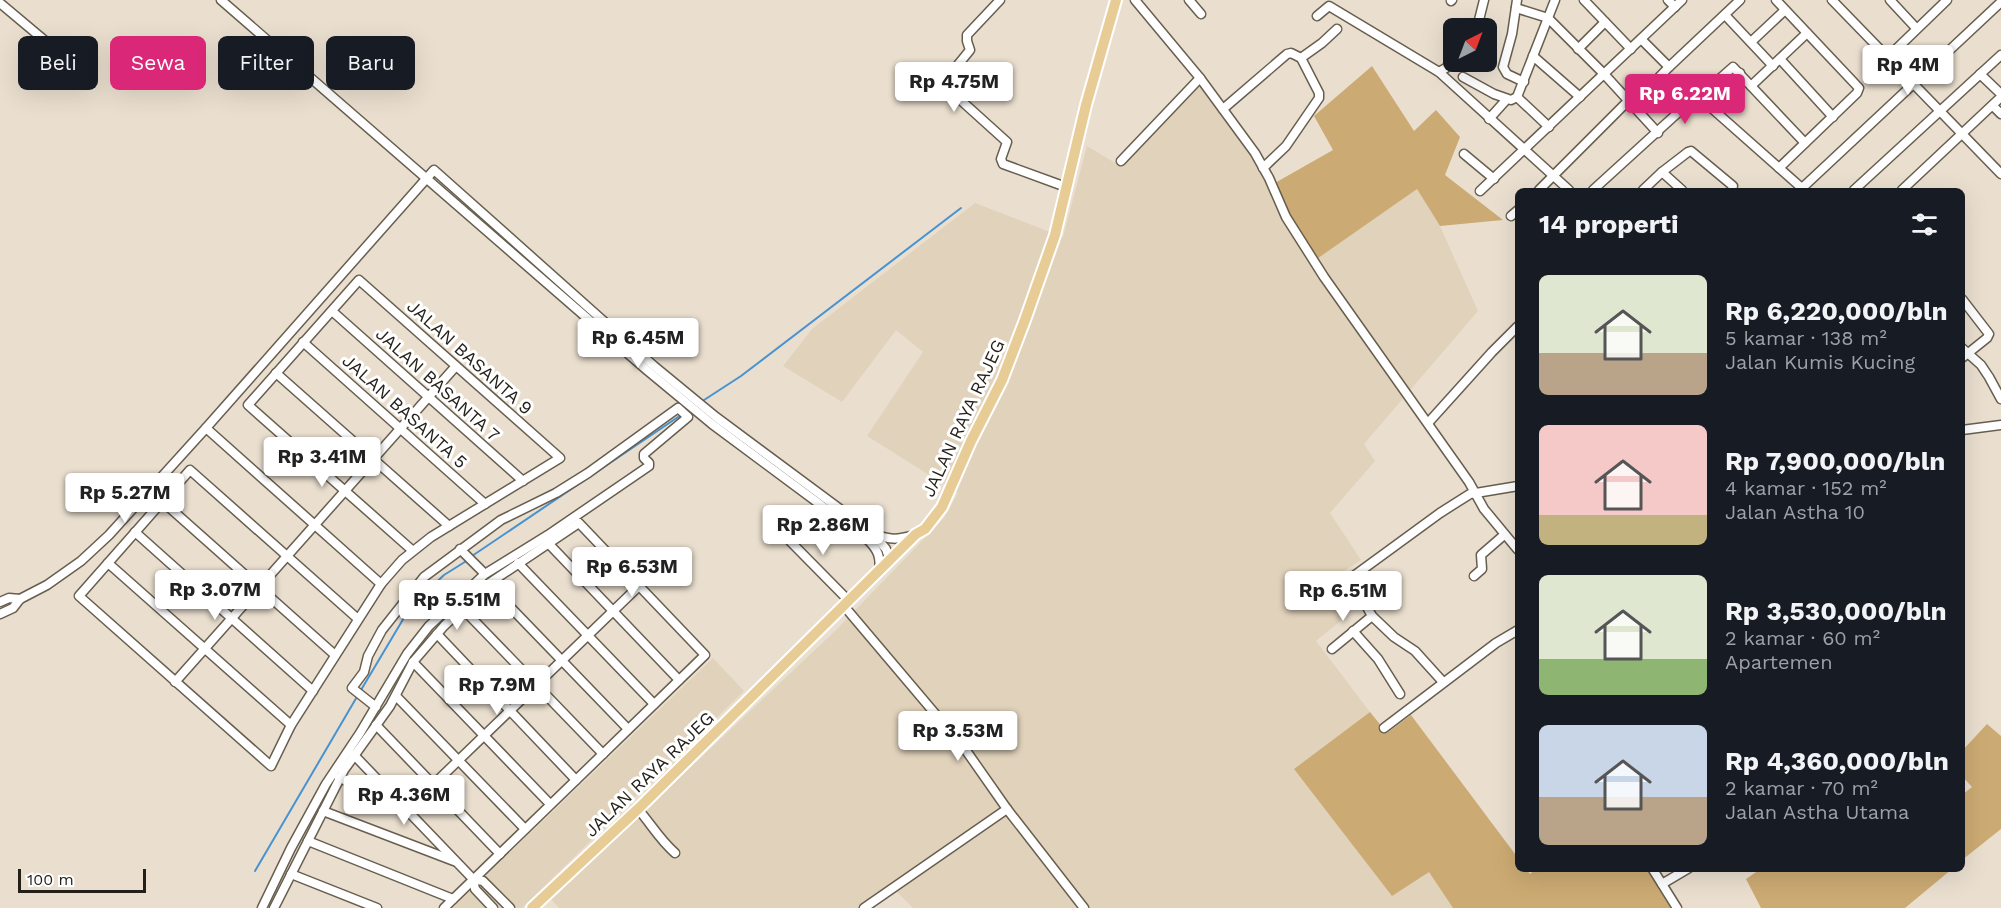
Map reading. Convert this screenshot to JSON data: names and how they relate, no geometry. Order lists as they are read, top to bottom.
{
  "streets": {
    "main road": ["JALAN RAYA RAJEG"],
    "street": ["JALAN BASANTA 9", "JALAN BASANTA 7", "JALAN BASANTA 5"]
  },
  "crossings": [
    ["JALAN BASANTA 9", "JALAN BASANTA 7"]
  ],
  "scale_bar": "100 m",
  "north": "top right",
  "page": {
    "chip": [
      "Beli",
      "Sewa",
      "Filter",
      "Baru"
    ],
    "price": [
      "Rp 4M",
      "Rp 4.75M",
      "Rp 6.22M",
      "Rp 6.45M",
      "Rp 3.41M",
      "Rp 5.27M",
      "Rp 2.86M",
      "Rp 6.53M",
      "Rp 3.07M",
      "Rp 6.51M",
      "Rp 5.51M",
      "Rp 7.9M",
      "Rp 3.53M",
      "Rp 4.36M"
    ],
    "heading": "14 properti",
    "list": [
      {
        "name": "Rp 6,220,000/bln",
        "note": "5 kamar · 138 m² · Jalan Kumis Kucing"
      },
      {
        "name": "Rp 7,900,000/bln",
        "note": "4 kamar · 152 m² · Jalan Astha 10"
      },
      {
        "name": "Rp 3,530,000/bln",
        "note": "2 kamar · 60 m² · Apartemen"
      },
      {
        "name": "Rp 4,360,000/bln",
        "note": "2 kamar · 70 m² · Jalan Astha Utama"
      }
    ],
    "scale": "100 m"
  }
}
